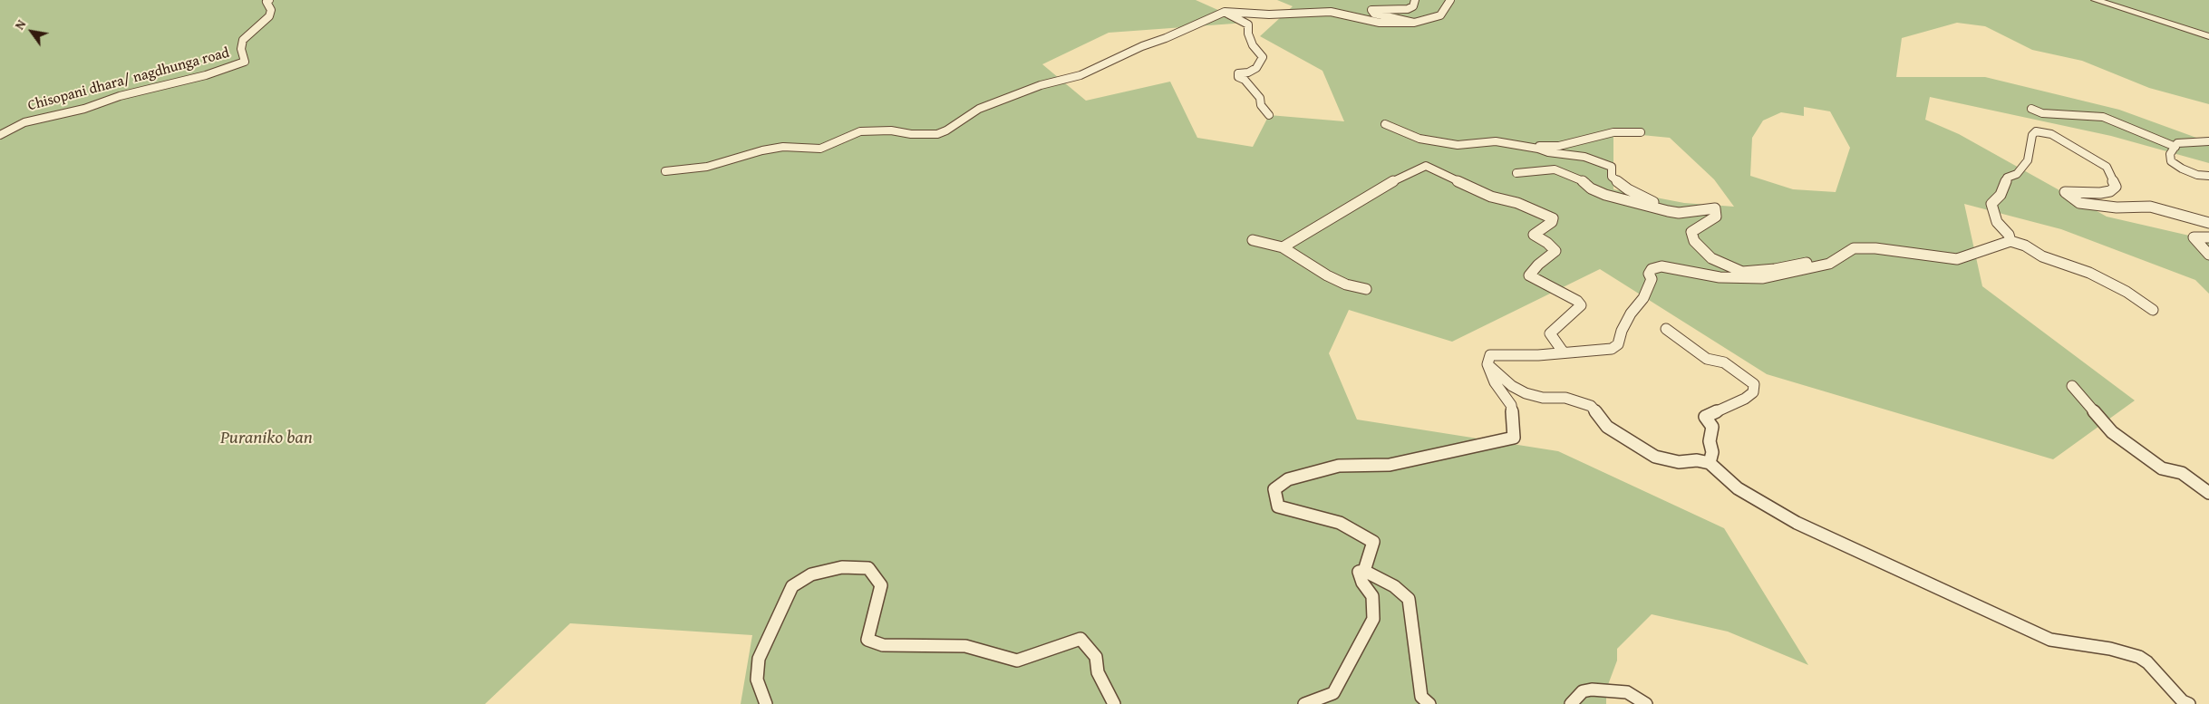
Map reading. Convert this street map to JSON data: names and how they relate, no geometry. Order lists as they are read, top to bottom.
{
  "streets": {
    "street": ["Chisopani dhara/ nagdhunga road"]
  },
  "parks": ["Puraniko ban"],
  "north": "top left"
}
